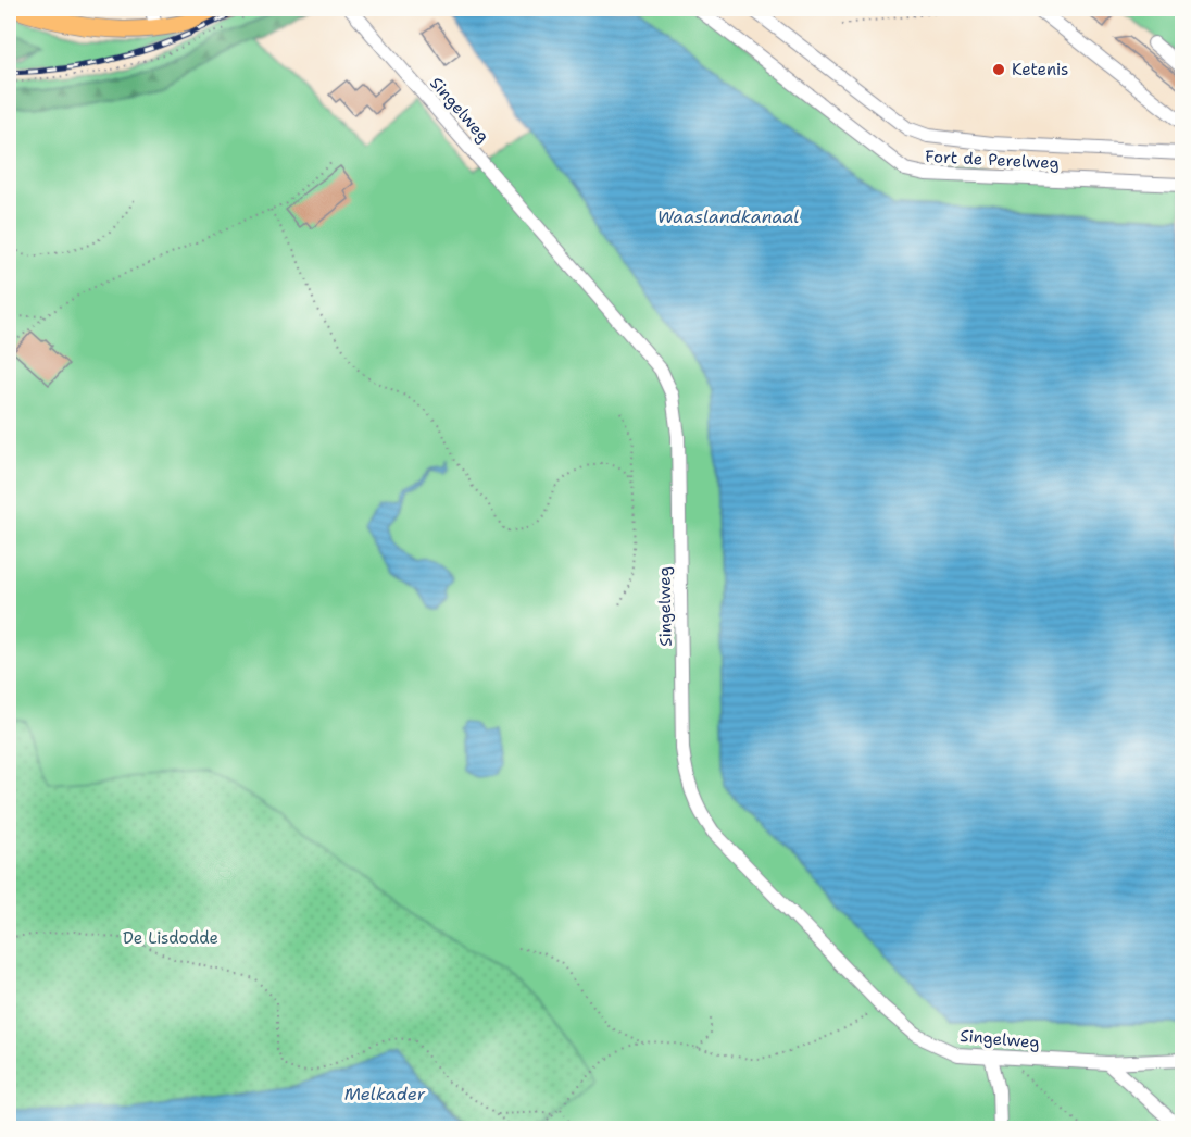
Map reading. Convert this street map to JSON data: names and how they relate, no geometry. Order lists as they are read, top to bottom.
{
  "streets": {
    "street": ["Singelweg", "Fort de Perelweg"]
  },
  "water": ["Waaslandkanaal", "Melkader"],
  "parks": ["De Lisdodde"],
  "places": ["Ketenis"]
}
